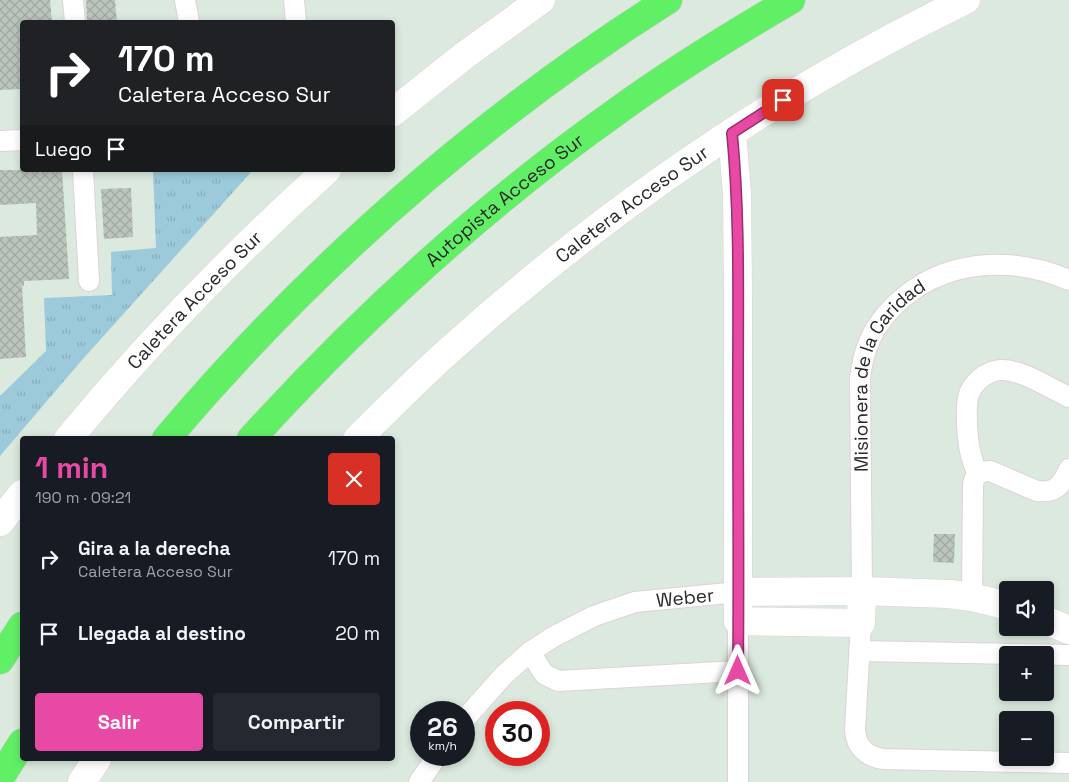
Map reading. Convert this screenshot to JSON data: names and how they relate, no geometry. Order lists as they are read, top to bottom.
{
  "streets": {
    "highway": ["Autopista Acceso Sur"],
    "main road": ["Caletera Acceso Sur", "Misionera de la Caridad", "Weber"]
  },
  "crossings": [
    ["Misionera de la Caridad", "Weber"]
  ],
  "page": {
    "turn": ["170 m", "Caletera Acceso Sur"],
    "then": "Luego",
    "heading": ["1 min", "190 m · 09:21"],
    "list": [
      {
        "name": "Gira a la derecha",
        "note": "Caletera Acceso Sur",
        "value": "170 m"
      },
      {
        "name": "Llegada al destino",
        "value": "20 m"
      }
    ],
    "map_buttons": ["+", "−"],
    "buttons": ["Salir", "Compartir"],
    "speed": "26 km/h",
    "limit": "30"
  }
}
